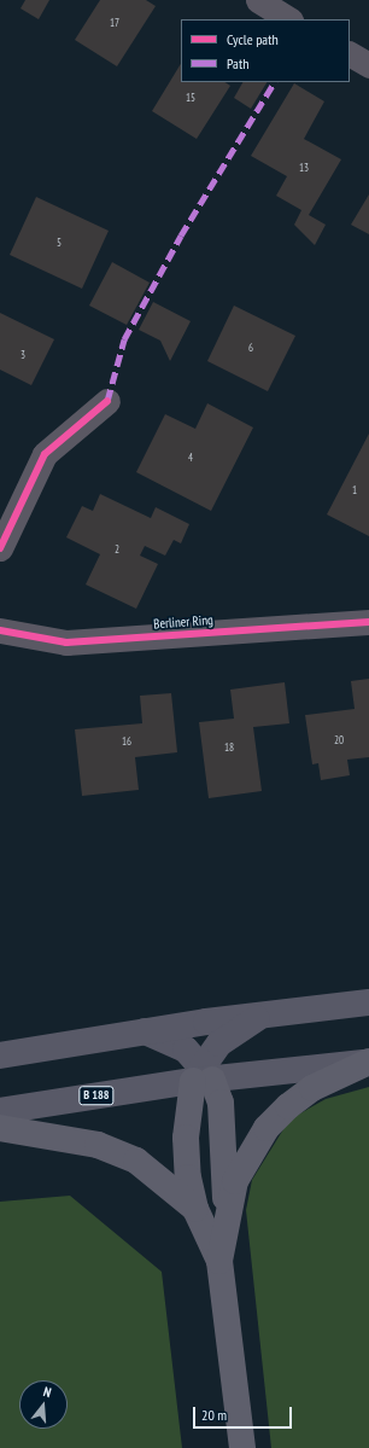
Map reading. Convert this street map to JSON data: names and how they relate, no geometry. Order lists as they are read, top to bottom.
{
  "streets": {
    "main road": ["B 188"],
    "street": ["Berliner Ring"]
  },
  "house_numbers": [
    "17",
    "15",
    "13",
    "5",
    "6",
    "3",
    "4",
    "1",
    "2",
    "20",
    "16",
    "18"
  ],
  "legend": ["Cycle path", "Path"],
  "scale_bar": "20 m",
  "north": "top"
}
